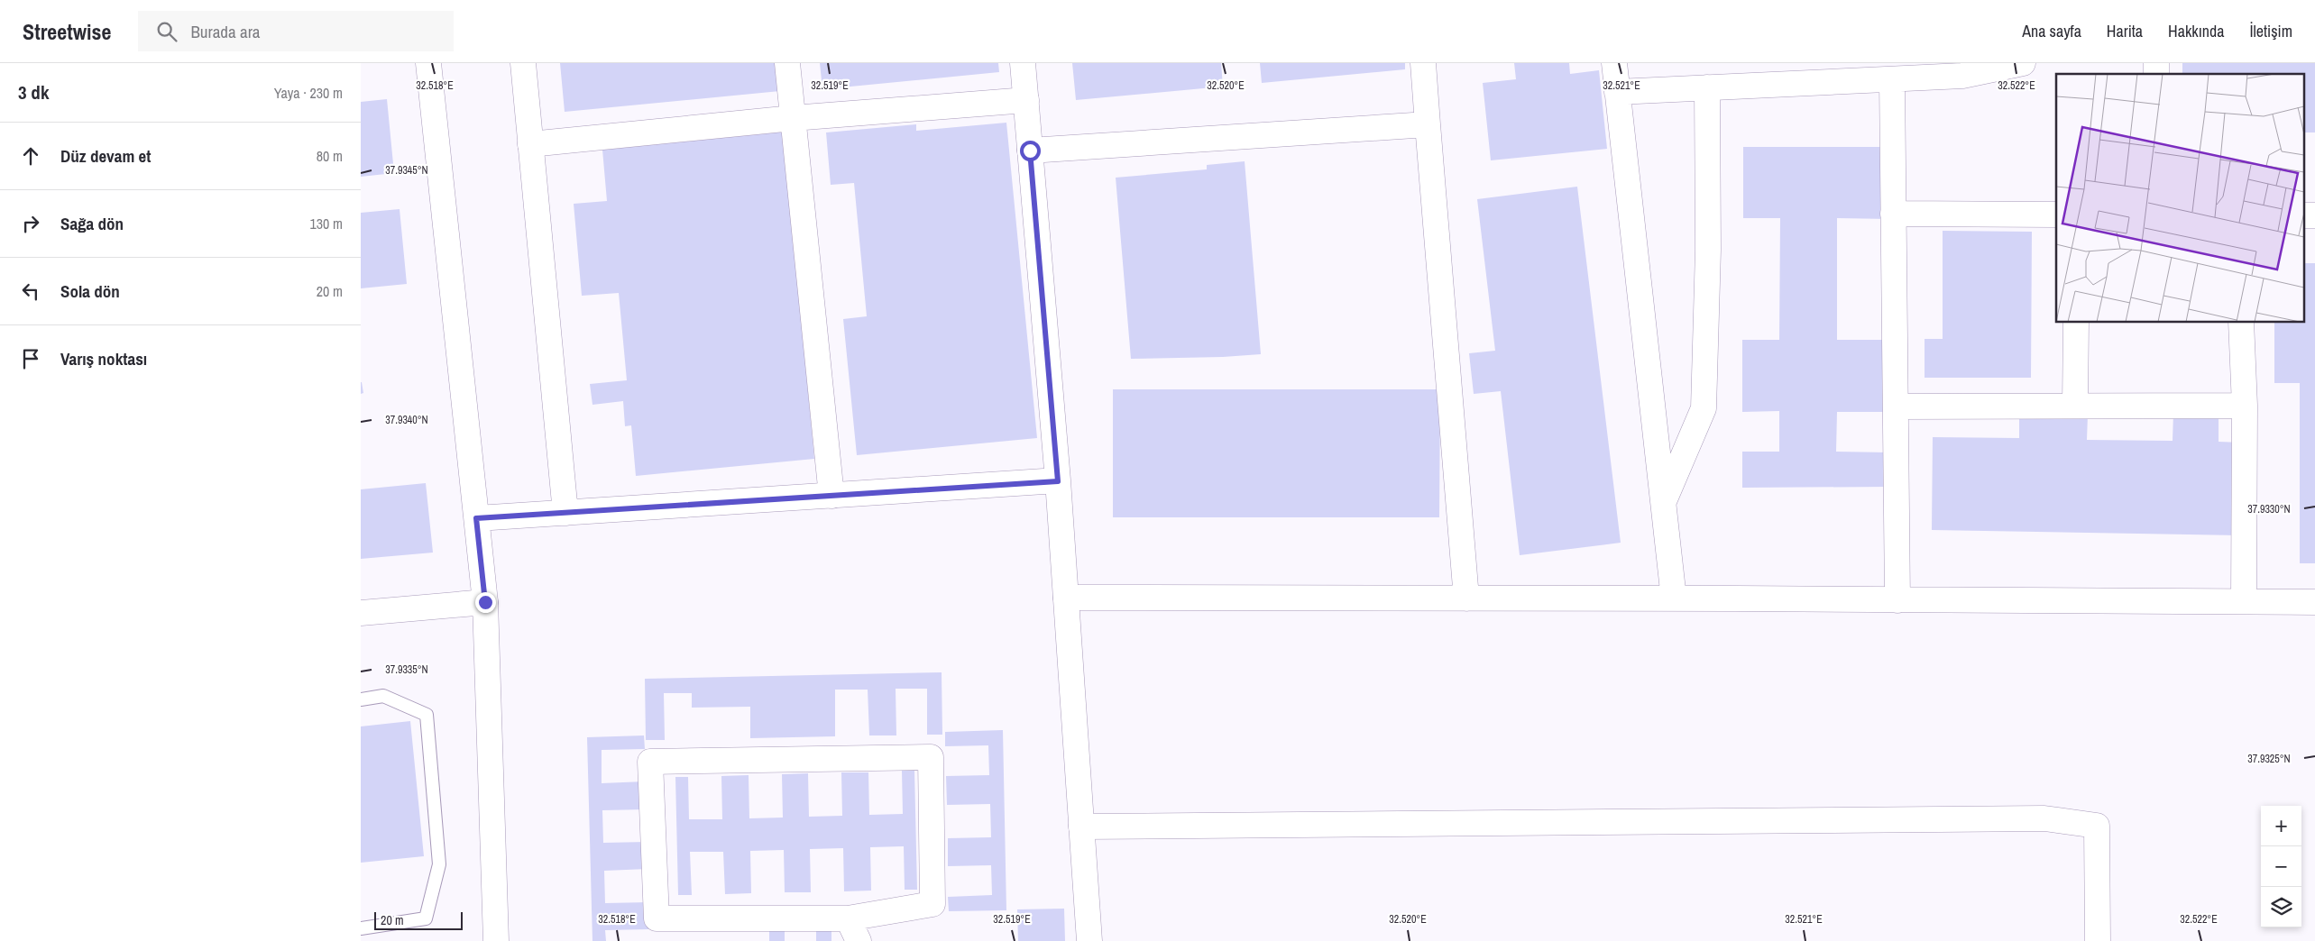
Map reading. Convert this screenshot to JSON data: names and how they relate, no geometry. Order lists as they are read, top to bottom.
{
  "scale_bar": "20 m",
  "page": {
    "header": "Streetwise",
    "search": "Burada ara",
    "nav": [
      "Ana sayfa",
      "Harita",
      "Hakkında",
      "İletişim"
    ],
    "heading": ["3 dk", "Yaya · 230 m"],
    "list": [
      ["Düz devam et", "80 m"],
      ["Sağa dön", "130 m"],
      ["Sola dön", "20 m"],
      "Varış noktası"
    ],
    "map_buttons": ["+", "−"],
    "scale": "20 m"
  },
  "coordinates": [
    "32.518°E",
    "32.519°E",
    "32.520°E",
    "32.521°E",
    "32.522°E",
    "37.9345°N",
    "37.9340°N",
    "37.9330°N",
    "37.9335°N",
    "37.9325°N"
  ]
}
